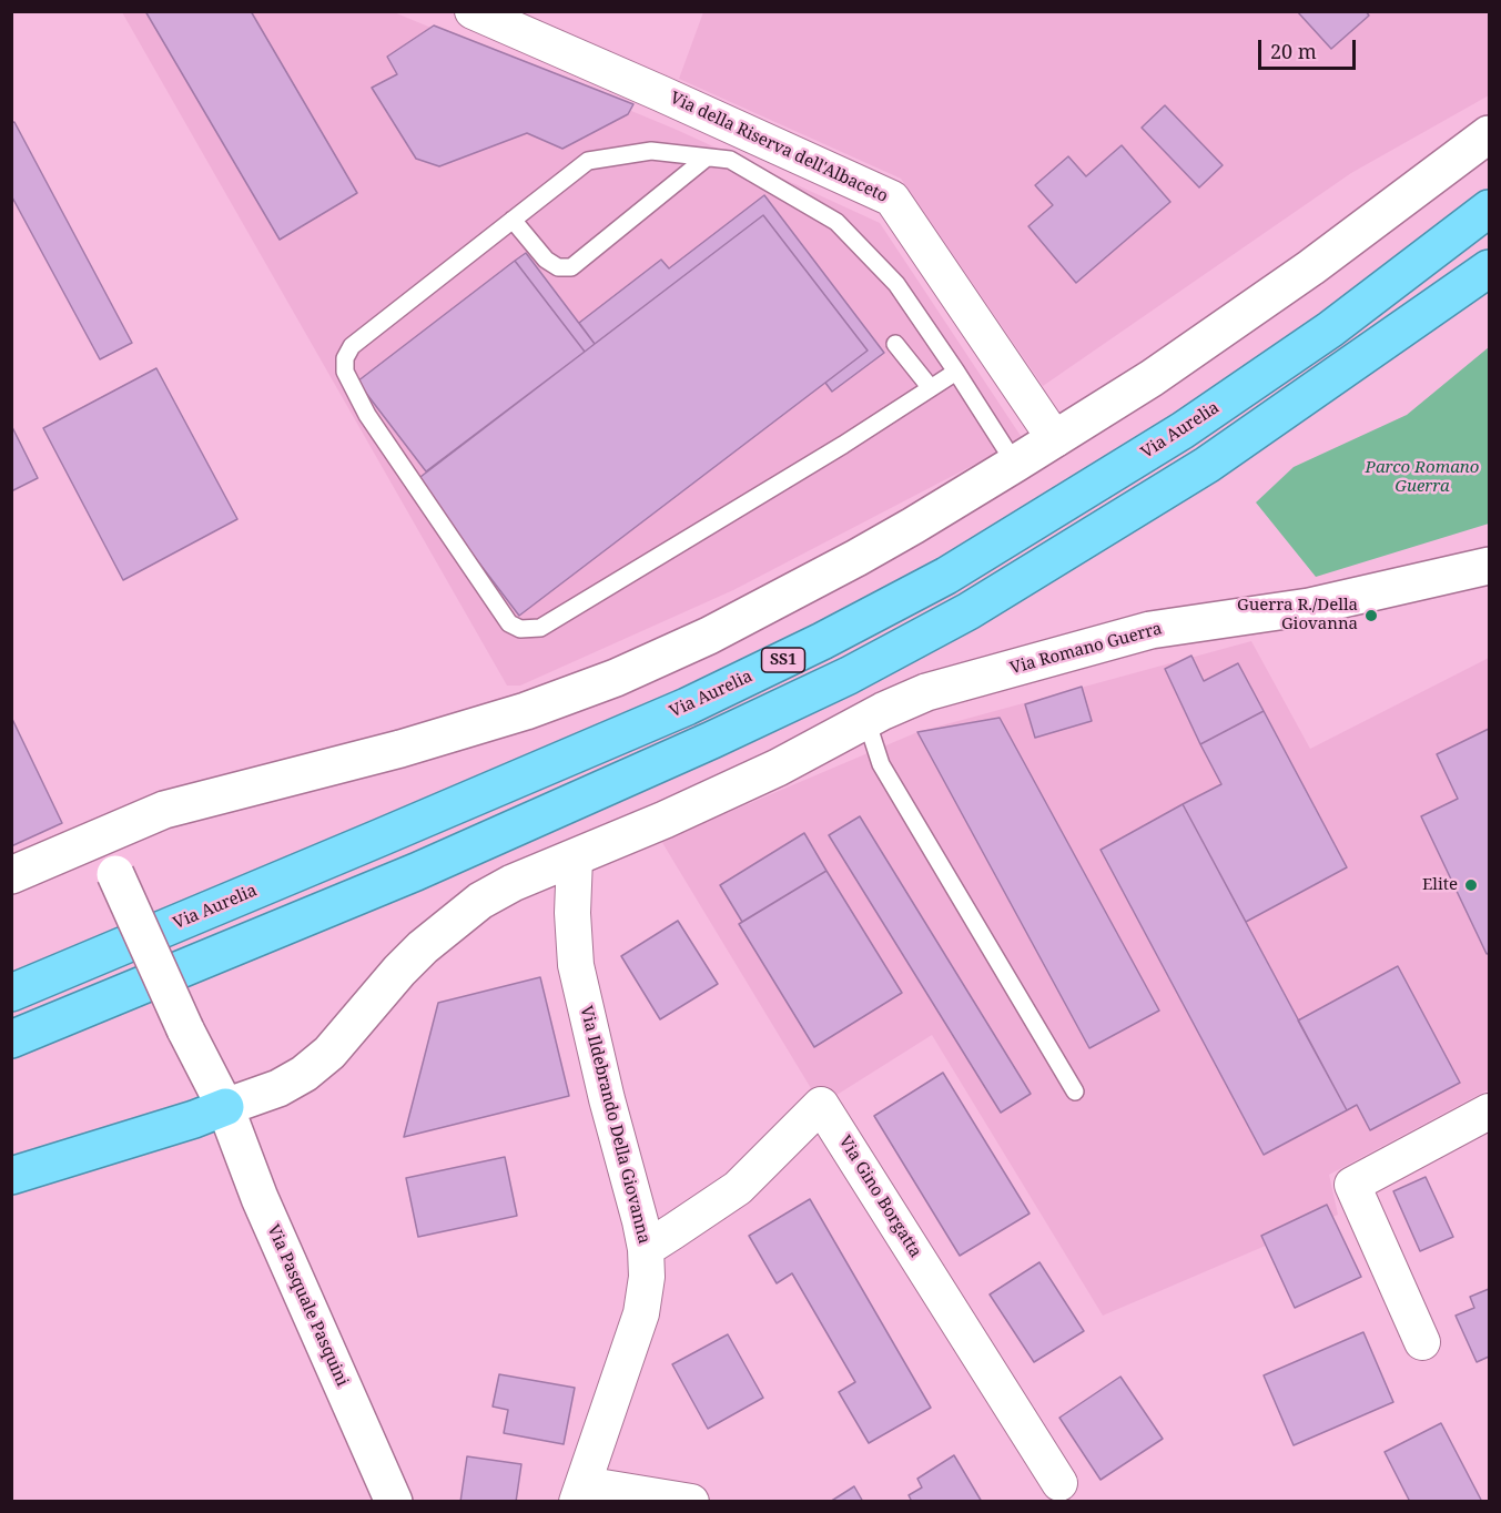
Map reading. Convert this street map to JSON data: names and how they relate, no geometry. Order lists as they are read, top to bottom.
{
  "streets": {
    "highway": ["Via Aurelia", "SS1"],
    "street": [
      "Via della Riserva dell'Albaceto",
      "Via Romano Guerra",
      "Via Ildebrando Della Giovanna",
      "Via Gino Borgatta",
      "Via Pasquale Pasquini"
    ]
  },
  "crossings": [
    ["Via Romano Guerra", "Via Ildebrando Della Giovanna"],
    ["Via Ildebrando Della Giovanna", "Via Gino Borgatta"]
  ],
  "parks": ["Parco Romano Guerra"],
  "places": ["Guerra R./Della Giovanna", "Elite"],
  "scale_bar": "20 m"
}
